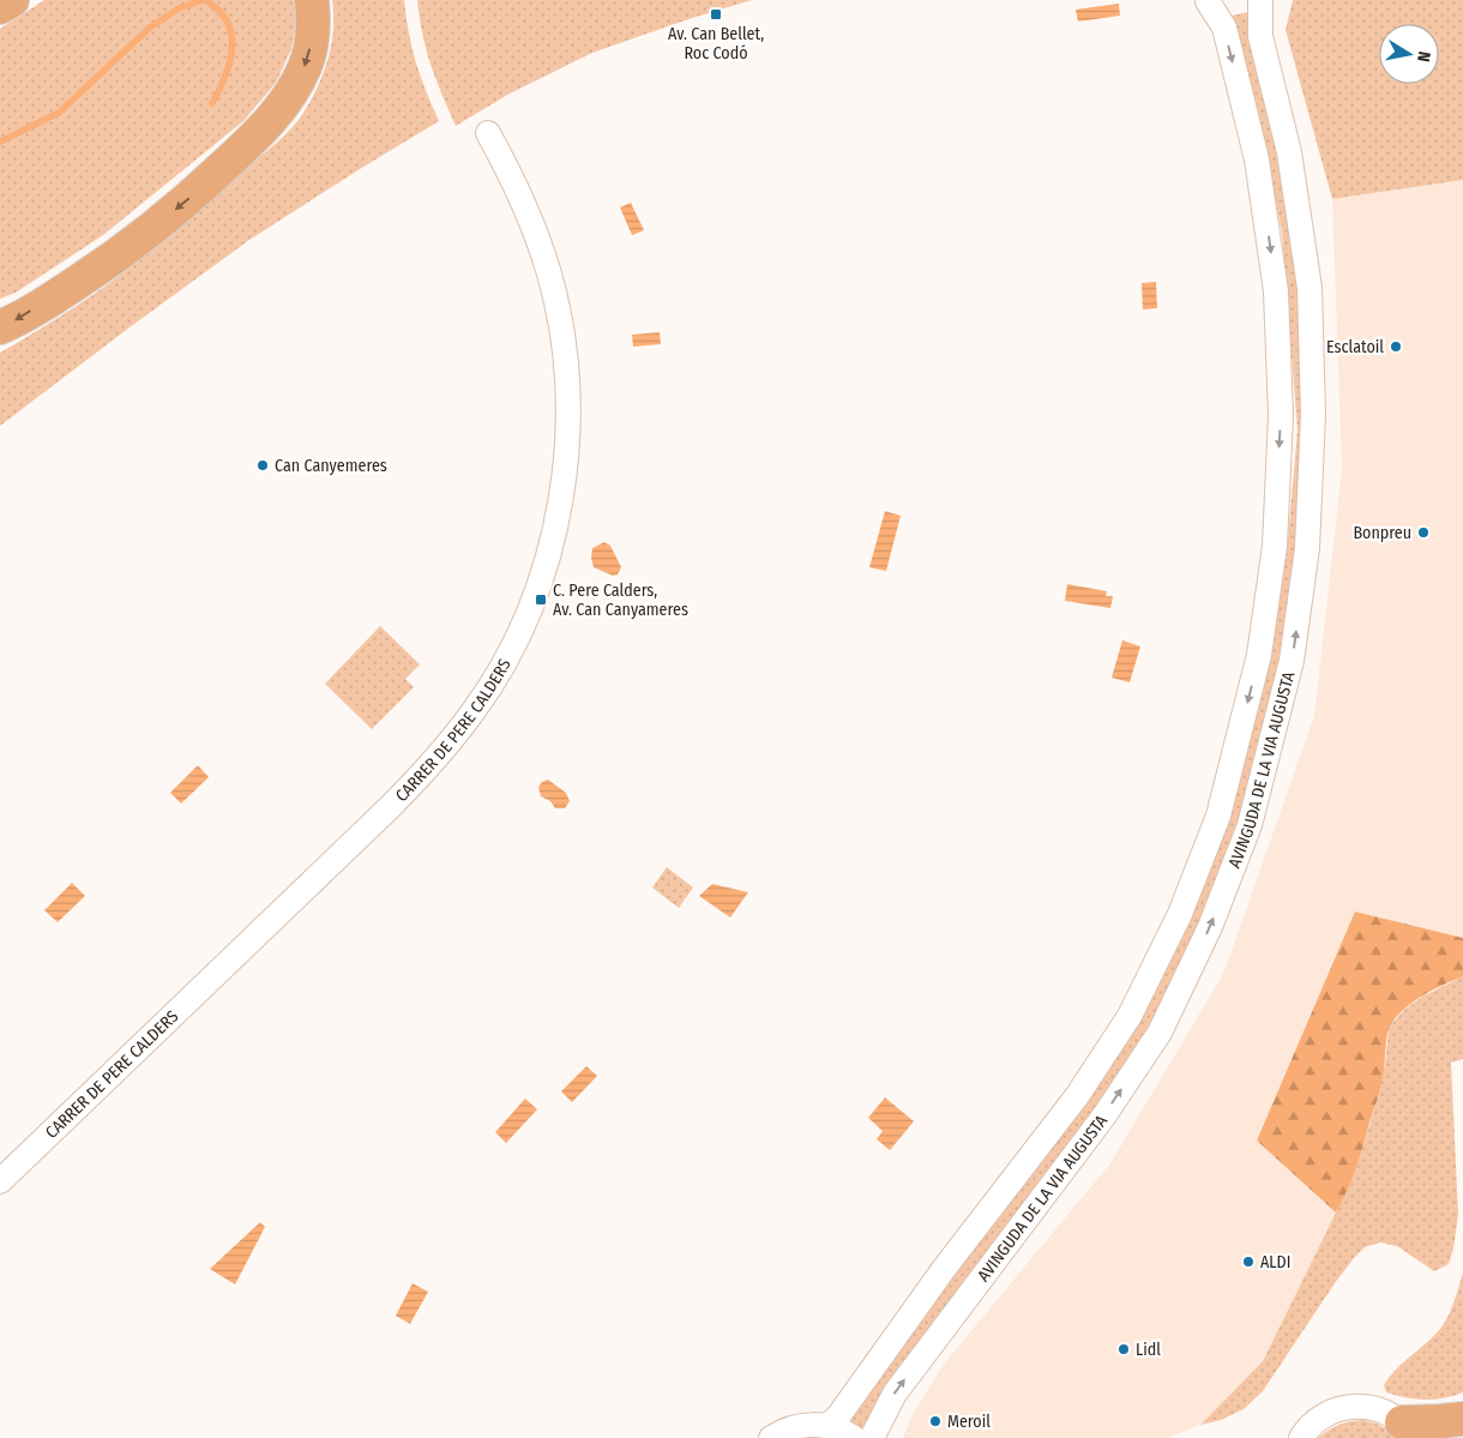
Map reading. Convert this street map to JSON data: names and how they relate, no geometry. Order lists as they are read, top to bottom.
{
  "streets": {
    "street": ["CARRER DE PERE CALDERS", "AVINGUDA DE LA VIA AUGUSTA"]
  },
  "places": {
    "transit": ["Av. Can Bellet, Roc Codó", "C. Pere Calders, Av. Can Canyameres"],
    "other": [
      "Esclatoil",
      "Can Canyemeres",
      "Bonpreu",
      "ALDI",
      "Lidl",
      "Meroil"
    ]
  },
  "north": "right"
}
